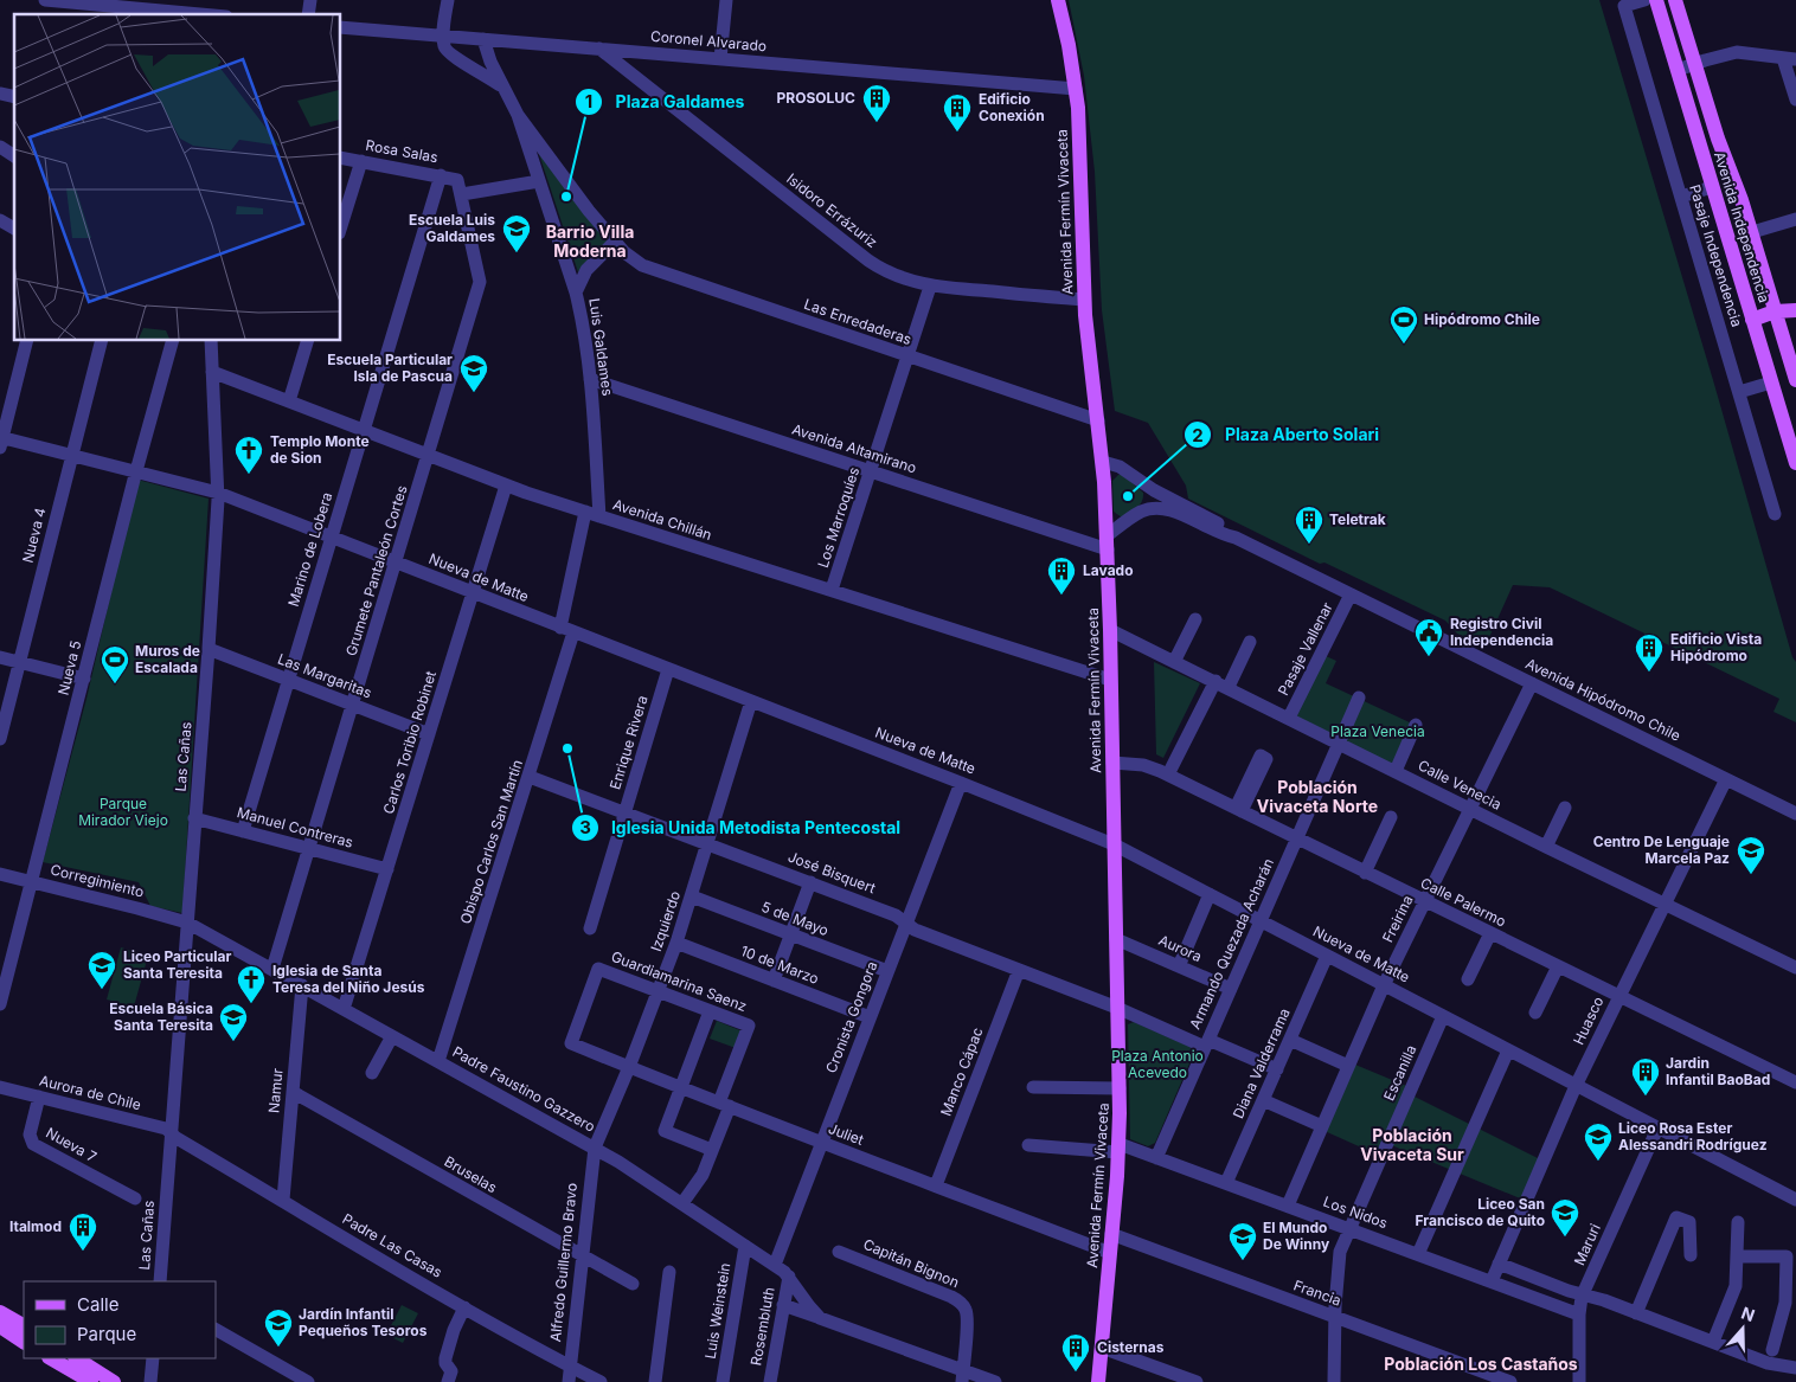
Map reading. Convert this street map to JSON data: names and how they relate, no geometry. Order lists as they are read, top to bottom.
{
  "streets": {
    "main road": ["Avenida Fermín Vivaceta", "Avenida Independencia"],
    "street": [
      "Coronel Alvarado",
      "Rosa Salas",
      "Isidoro Errázuriz",
      "Pasaje Independencia",
      "Las Enredaderas",
      "Luis Galdames",
      "Avenida Altamirano",
      "Los Marroquíes",
      "Avenida Chillán",
      "Nueva 4",
      "Marino de Lobera",
      "Grumete Pantaleón Cortes",
      "Nueva de Matte",
      "Pasaje Vallenar",
      "Nueva 5",
      "Las Margaritas",
      "Avenida Hipódromo Chile",
      "Carlos Toribio Robinet",
      "Enrique Rivera",
      "Las Cañas",
      "Calle Venecia",
      "Manuel Contreras",
      "Obispo Carlos San Martín",
      "José Bisquert",
      "Corregimiento",
      "Calle Palermo",
      "5 de Mayo",
      "Freirina",
      "Izquierdo",
      "Armando Quezada Acharán",
      "Aurora",
      "10 de Marzo",
      "Guardiamarina Saenz",
      "Cronista Gongora",
      "Huasco",
      "Diana Valderrama",
      "Manco Cápac",
      "Escanilla",
      "Padre Faustino Gazzero",
      "Namur",
      "Aurora de Chile",
      "Juliet",
      "Nueva 7",
      "Bruselas",
      "Los Nidos",
      "Maruri",
      "Padre Las Casas",
      "Alfredo Guillermo Bravo",
      "Capitán Bignon",
      "Francia",
      "Luis Weinstein",
      "Rosembluth"
    ]
  },
  "crossings": [
    ["Coronel Alvarado", "Isidoro Errázuriz"],
    ["Coronel Alvarado", "Avenida Fermín Vivaceta"],
    ["Coronel Alvarado", "Luis Galdames"],
    ["Rosa Salas", "Marino de Lobera"],
    ["Rosa Salas", "Grumete Pantaleón Cortes"],
    ["Isidoro Errázuriz", "Avenida Fermín Vivaceta"],
    ["Isidoro Errázuriz", "Los Marroquíes"],
    ["Avenida Fermín Vivaceta", "Las Enredaderas"],
    ["Avenida Fermín Vivaceta", "Avenida Altamirano"],
    ["Avenida Fermín Vivaceta", "Avenida Chillán"],
    ["Avenida Fermín Vivaceta", "Nueva de Matte"],
    ["Avenida Fermín Vivaceta", "Avenida Hipódromo Chile"],
    ["Avenida Fermín Vivaceta", "Calle Venecia"],
    ["Avenida Fermín Vivaceta", "José Bisquert"],
    ["Avenida Fermín Vivaceta", "Calle Palermo"],
    ["Avenida Fermín Vivaceta", "Aurora"],
    ["Avenida Fermín Vivaceta", "Juliet"],
    ["Avenida Fermín Vivaceta", "Los Nidos"],
    ["Avenida Fermín Vivaceta", "Francia"],
    ["Las Enredaderas", "Luis Galdames"],
    ["Las Enredaderas", "Los Marroquíes"],
    ["Luis Galdames", "Avenida Altamirano"],
    ["Luis Galdames", "Avenida Chillán"],
    ["Avenida Altamirano", "Los Marroquíes"],
    ["Avenida Altamirano", "Avenida Hipódromo Chile"],
    ["Los Marroquíes", "Avenida Chillán"],
    ["Avenida Chillán", "Marino de Lobera"],
    ["Avenida Chillán", "Grumete Pantaleón Cortes"],
    ["Avenida Chillán", "Carlos Toribio Robinet"],
    ["Avenida Chillán", "Las Cañas"],
    ["Nueva 4", "Nueva de Matte"],
    ["Marino de Lobera", "Nueva de Matte"],
    ["Marino de Lobera", "Las Margaritas"],
    ["Marino de Lobera", "Manuel Contreras"],
    ["Grumete Pantaleón Cortes", "Nueva de Matte"],
    ["Grumete Pantaleón Cortes", "Las Margaritas"],
    ["Grumete Pantaleón Cortes", "Manuel Contreras"],
    ["Grumete Pantaleón Cortes", "Padre Faustino Gazzero"],
    ["Nueva de Matte", "Nueva 5"],
    ["Nueva de Matte", "Carlos Toribio Robinet"],
    ["Nueva de Matte", "Enrique Rivera"],
    ["Nueva de Matte", "Las Cañas"],
    ["Nueva de Matte", "Obispo Carlos San Martín"],
    ["Nueva de Matte", "Freirina"],
    ["Nueva de Matte", "Izquierdo"],
    ["Nueva de Matte", "Armando Quezada Acharán"],
    ["Nueva de Matte", "Cronista Gongora"],
    ["Nueva de Matte", "Huasco"],
    ["Nueva de Matte", "Diana Valderrama"],
    ["Nueva de Matte", "Escanilla"],
    ["Nueva de Matte", "Maruri"],
    ["Pasaje Vallenar", "Avenida Hipódromo Chile"],
    ["Pasaje Vallenar", "Calle Venecia"],
    ["Nueva 5", "Corregimiento"],
    ["Las Margaritas", "Carlos Toribio Robinet"],
    ["Las Margaritas", "Las Cañas"],
    ["Avenida Hipódromo Chile", "Freirina"],
    ["Avenida Hipódromo Chile", "Huasco"],
    ["Carlos Toribio Robinet", "Manuel Contreras"],
    ["Carlos Toribio Robinet", "Padre Faustino Gazzero"],
    ["Enrique Rivera", "José Bisquert"],
    ["Las Cañas", "Manuel Contreras"],
    ["Las Cañas", "Corregimiento"],
    ["Las Cañas", "Padre Faustino Gazzero"],
    ["Las Cañas", "Aurora de Chile"],
    ["Las Cañas", "Padre Las Casas"],
    ["Calle Venecia", "Freirina"],
    ["Calle Venecia", "Armando Quezada Acharán"],
    ["Calle Venecia", "Huasco"],
    ["Obispo Carlos San Martín", "José Bisquert"],
    ["Obispo Carlos San Martín", "Padre Faustino Gazzero"],
    ["José Bisquert", "Izquierdo"],
    ["José Bisquert", "Armando Quezada Acharán"],
    ["José Bisquert", "Cronista Gongora"],
    ["José Bisquert", "Diana Valderrama"],
    ["José Bisquert", "Manco Cápac"],
    ["Corregimiento", "Padre Faustino Gazzero"],
    ["Calle Palermo", "Freirina"],
    ["Calle Palermo", "Armando Quezada Acharán"],
    ["Calle Palermo", "Huasco"],
    ["5 de Mayo", "Izquierdo"],
    ["5 de Mayo", "Cronista Gongora"],
    ["Freirina", "Los Nidos"],
    ["Izquierdo", "10 de Marzo"],
    ["Izquierdo", "Guardiamarina Saenz"],
    ["Izquierdo", "Padre Faustino Gazzero"],
    ["Izquierdo", "Juliet"],
    ["Izquierdo", "Alfredo Guillermo Bravo"],
    ["Armando Quezada Acharán", "Aurora"],
    ["Armando Quezada Acharán", "Los Nidos"],
    ["10 de Marzo", "Cronista Gongora"],
    ["Guardiamarina Saenz", "Juliet"],
    ["Cronista Gongora", "Padre Faustino Gazzero"],
    ["Cronista Gongora", "Juliet"],
    ["Huasco", "Los Nidos"],
    ["Diana Valderrama", "Los Nidos"],
    ["Manco Cápac", "Juliet"],
    ["Escanilla", "Los Nidos"],
    ["Escanilla", "Francia"],
    ["Padre Faustino Gazzero", "Namur"],
    ["Padre Faustino Gazzero", "Alfredo Guillermo Bravo"],
    ["Padre Faustino Gazzero", "Luis Weinstein"],
    ["Padre Faustino Gazzero", "Rosembluth"],
    ["Namur", "Bruselas"],
    ["Namur", "Padre Las Casas"],
    ["Aurora de Chile", "Nueva 7"],
    ["Aurora de Chile", "Padre Las Casas"],
    ["Bruselas", "Alfredo Guillermo Bravo"],
    ["Los Nidos", "Maruri"],
    ["Padre Las Casas", "Alfredo Guillermo Bravo"]
  ],
  "districts": [
    "Barrio Villa Moderna",
    "Población Vivaceta Norte",
    "Población Vivaceta Sur",
    "Población Los Castaños"
  ],
  "parks": ["Plaza Venecia", "Parque Mirador Viejo", "Plaza Antonio Acevedo"],
  "places": {
    "building": [
      "PROSOLUC",
      "Edificio Conexión",
      "Teletrak",
      "Lavado",
      "Edificio Vista Hipódromo",
      "Jardin Infantil BaoBad",
      "Italmod",
      "Cisternas"
    ],
    "other": ["Plaza Galdames", "Plaza Aberto Solari", "Iglesia Unida Metodista Pentecostal"],
    "school or university": [
      "Escuela Luis Galdames",
      "Escuela Particular Isla de Pascua",
      "Centro De Lenguaje Marcela Paz",
      "Liceo Particular Santa Teresita",
      "Escuela Básica Santa Teresita",
      "Liceo Rosa Ester Alessandri Rodríguez",
      "Liceo San Francisco de Quito",
      "El Mundo De Winny",
      "Jardín Infantil Pequeños Tesoros"
    ],
    "sports": ["Hipódromo Chile", "Muros de Escalada"],
    "church": ["Templo Monte de Sion", "Iglesia de Santa Teresa del Niño Jesús"],
    "public building": ["Registro Civil Independencia"]
  },
  "legend": ["Calle", "Parque"],
  "north": "top"
}
